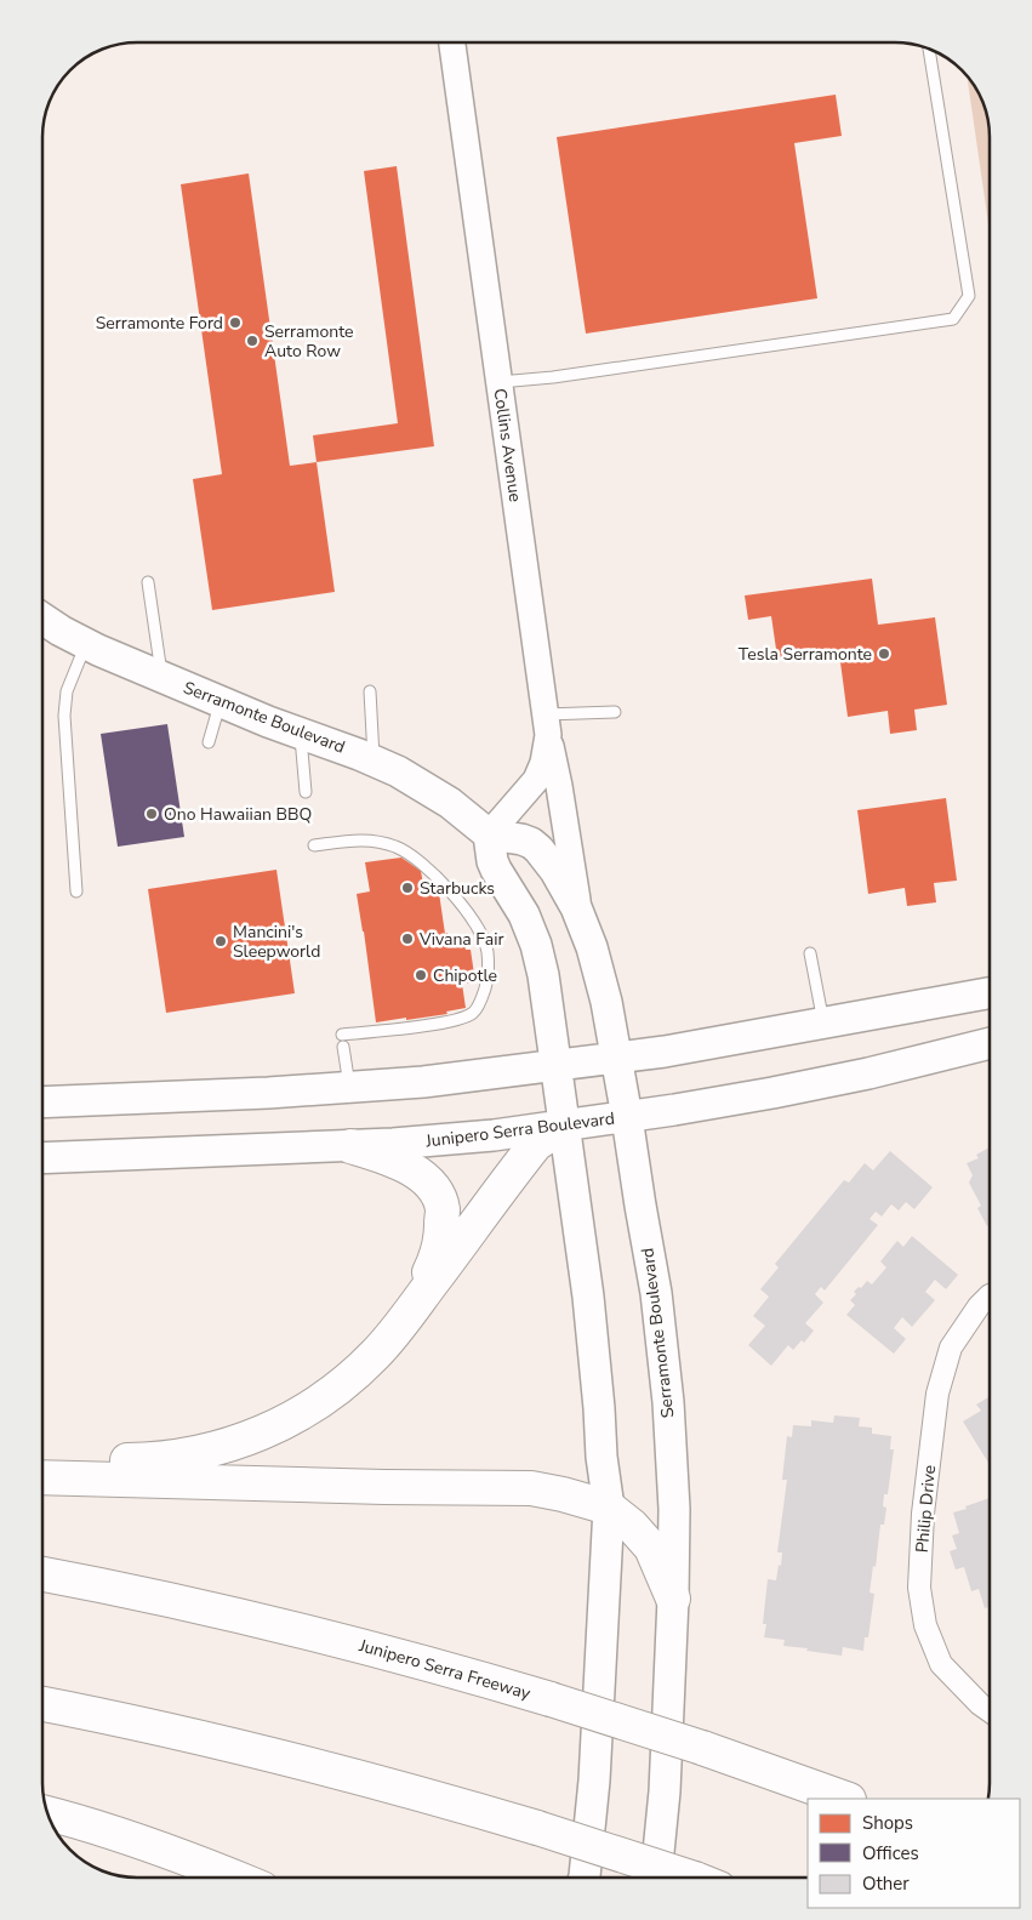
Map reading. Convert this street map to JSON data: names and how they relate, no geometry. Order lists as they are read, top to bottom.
{
  "streets": {
    "highway": ["Junipero Serra Freeway"],
    "main road": ["Serramonte Boulevard", "Junipero Serra Boulevard"],
    "street": ["Collins Avenue", "Philip Drive"]
  },
  "crossings": [
    ["Collins Avenue", "Serramonte Boulevard"],
    ["Serramonte Boulevard", "Junipero Serra Boulevard"]
  ],
  "places": [
    "Serramonte Ford",
    "Serramonte Auto Row",
    "Tesla Serramonte",
    "Ono Hawaiian BBQ",
    "Starbucks",
    "Vivana Fair",
    "Mancini's Sleepworld",
    "Chipotle"
  ],
  "legend": ["Shops", "Offices", "Other"]
}
